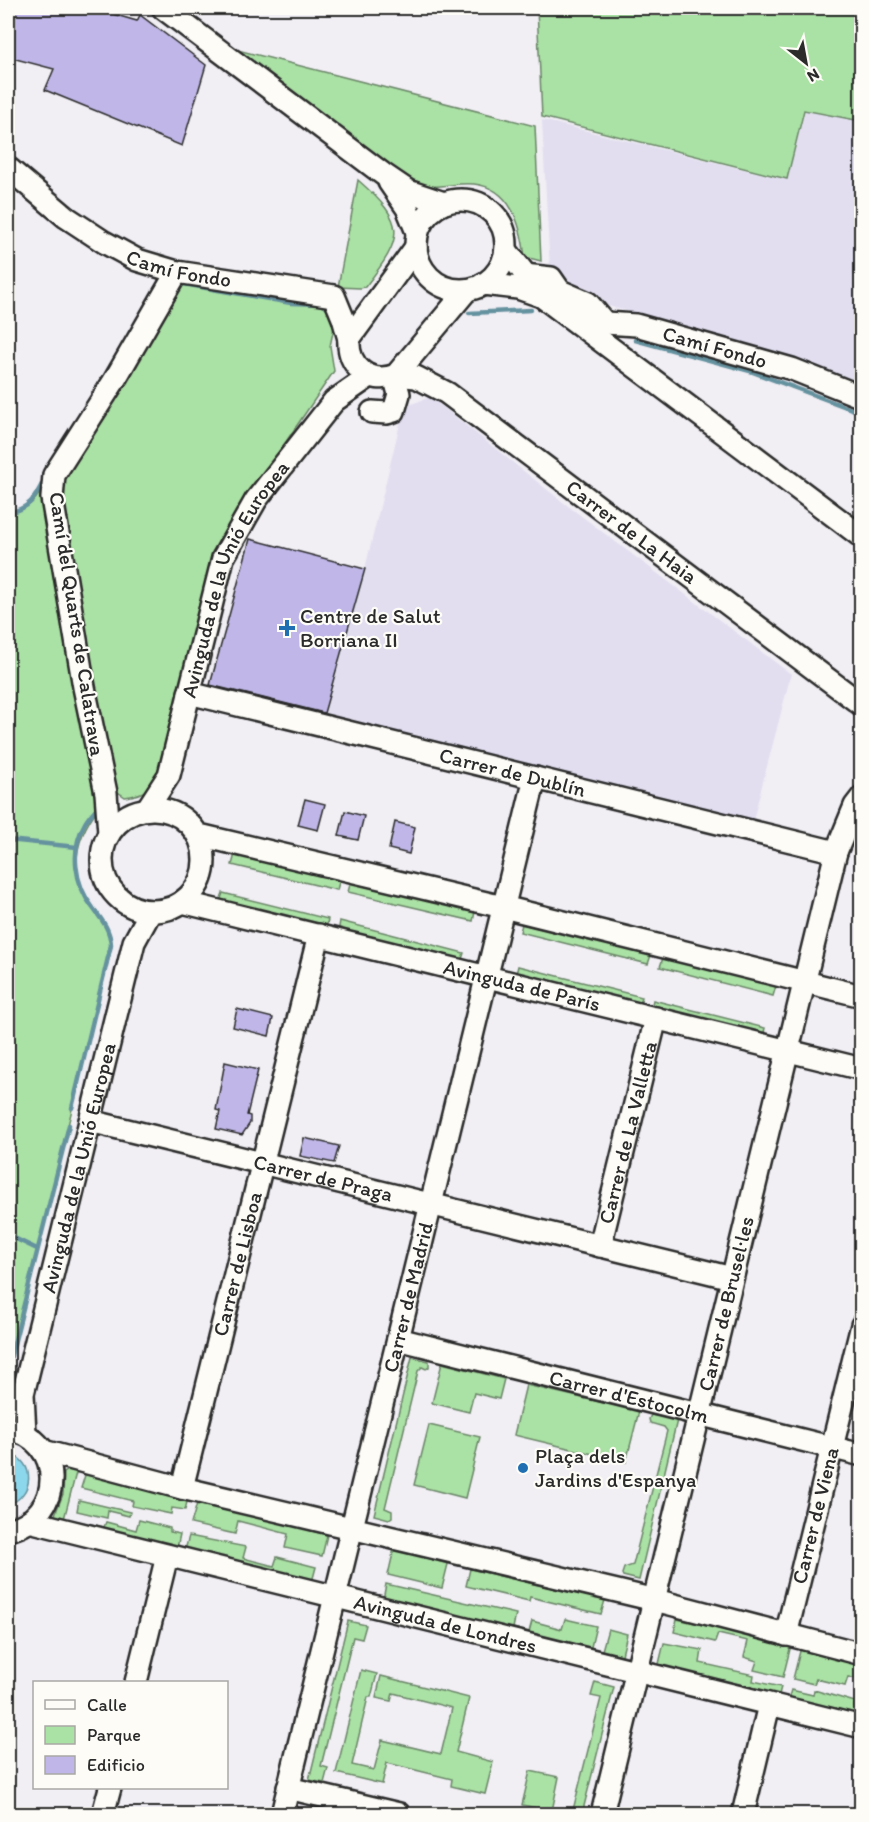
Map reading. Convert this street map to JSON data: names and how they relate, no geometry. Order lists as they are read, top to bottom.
{
  "streets": {
    "street": [
      "Camí Fondo",
      "Carrer de La Haia",
      "Avinguda de la Unió Europea",
      "Camí del Quarts de Calatrava",
      "Carrer de Dublín",
      "Avinguda de París",
      "Carrer de La Valletta",
      "Carrer de Praga",
      "Carrer de Lisboa",
      "Carrer de Madrid",
      "Carrer de Brusel·les",
      "Carrer d'Estocolm",
      "Carrer de Viena",
      "Avinguda de Londres"
    ]
  },
  "crossings": [
    ["Camí Fondo", "Avinguda de la Unió Europea"],
    ["Camí Fondo", "Camí del Quarts de Calatrava"],
    ["Avinguda de la Unió Europea", "Camí del Quarts de Calatrava"],
    ["Avinguda de la Unió Europea", "Carrer de Dublín"],
    ["Avinguda de la Unió Europea", "Avinguda de París"],
    ["Avinguda de la Unió Europea", "Carrer de Praga"],
    ["Camí del Quarts de Calatrava", "Avinguda de París"],
    ["Carrer de Dublín", "Carrer de Madrid"],
    ["Carrer de Dublín", "Carrer de Brusel·les"],
    ["Avinguda de París", "Carrer de La Valletta"],
    ["Avinguda de París", "Carrer de Lisboa"],
    ["Avinguda de París", "Carrer de Madrid"],
    ["Avinguda de París", "Carrer de Brusel·les"],
    ["Carrer de La Valletta", "Carrer de Praga"],
    ["Carrer de Praga", "Carrer de Lisboa"],
    ["Carrer de Praga", "Carrer de Madrid"],
    ["Carrer de Praga", "Carrer de Brusel·les"],
    ["Carrer de Madrid", "Carrer d'Estocolm"],
    ["Carrer de Madrid", "Avinguda de Londres"],
    ["Carrer de Brusel·les", "Carrer d'Estocolm"],
    ["Carrer de Brusel·les", "Avinguda de Londres"],
    ["Carrer d'Estocolm", "Carrer de Viena"]
  ],
  "places": {
    "health": ["Centre de Salut Borriana II"],
    "other": ["Plaça dels Jardins d'Espanya"]
  },
  "legend": ["Calle", "Parque", "Edificio"],
  "north": "bottom right"
}
